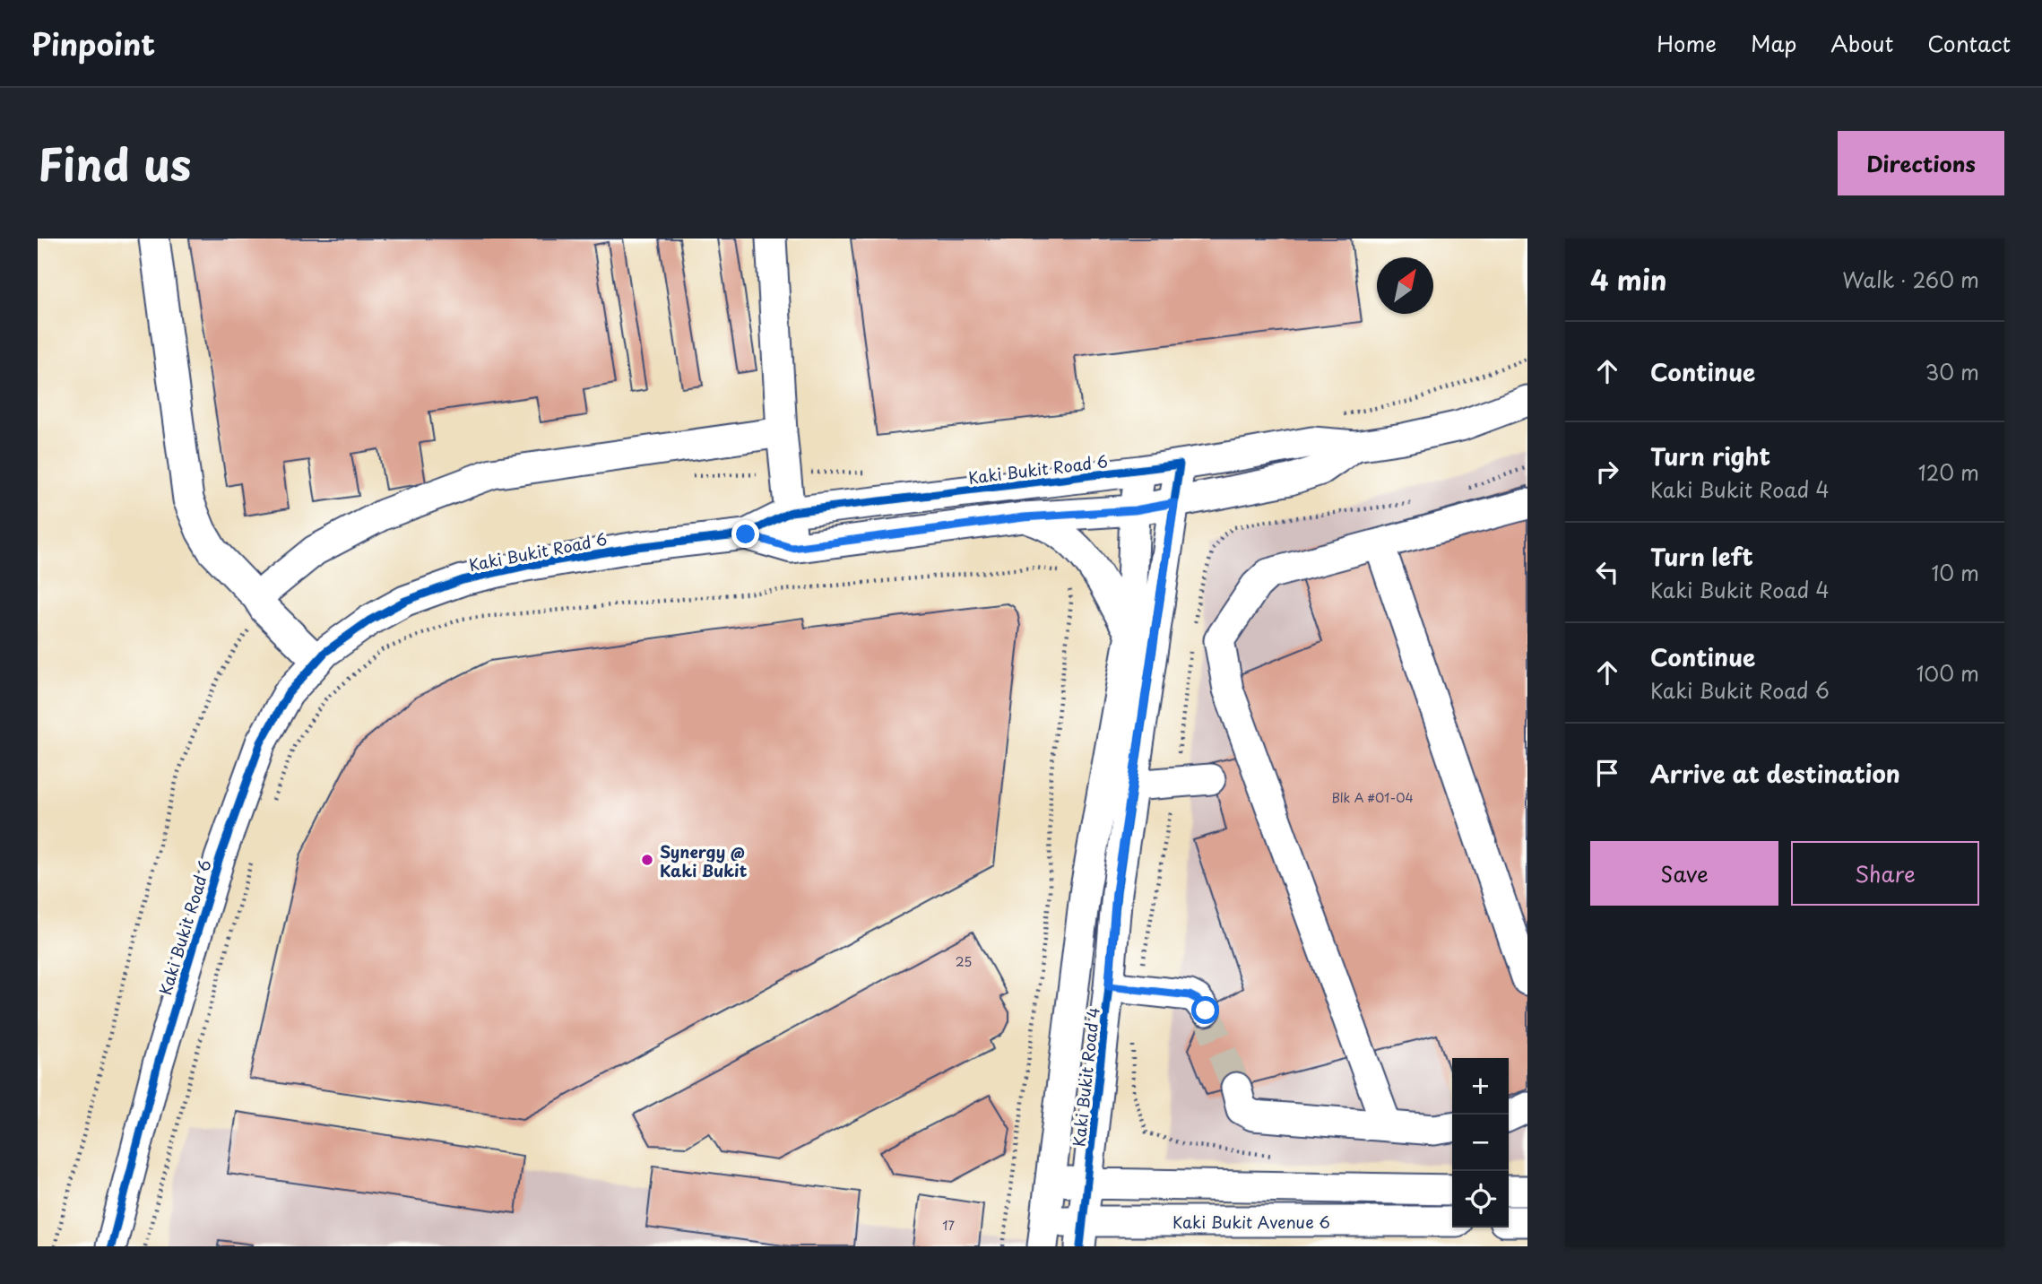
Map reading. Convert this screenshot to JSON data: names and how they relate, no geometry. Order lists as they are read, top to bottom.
{
  "streets": {
    "street": ["Kaki Bukit Road 6", "Kaki Bukit Road 4", "Kaki Bukit Avenue 6"]
  },
  "crossings": [
    ["Kaki Bukit Road 6", "Kaki Bukit Road 4"],
    ["Kaki Bukit Road 4", "Kaki Bukit Avenue 6"]
  ],
  "places": ["Synergy @ Kaki Bukit"],
  "house_numbers": ["Blk A #01-04", "25", "17"],
  "north": "top right",
  "page": {
    "header": "Pinpoint",
    "nav": [
      "Home",
      "Map",
      "About",
      "Contact"
    ],
    "title": "Find us",
    "buttons": [
      "Directions",
      ["Save", "Share"]
    ],
    "heading": ["4 min", "Walk · 260 m"],
    "list": [
      ["Continue", "30 m"],
      ["Turn right", "Kaki Bukit Road 4", "120 m"],
      ["Turn left", "Kaki Bukit Road 4", "10 m"],
      ["Continue", "Kaki Bukit Road 6", "100 m"],
      "Arrive at destination"
    ],
    "map_buttons": ["+", "−"]
  }
}
